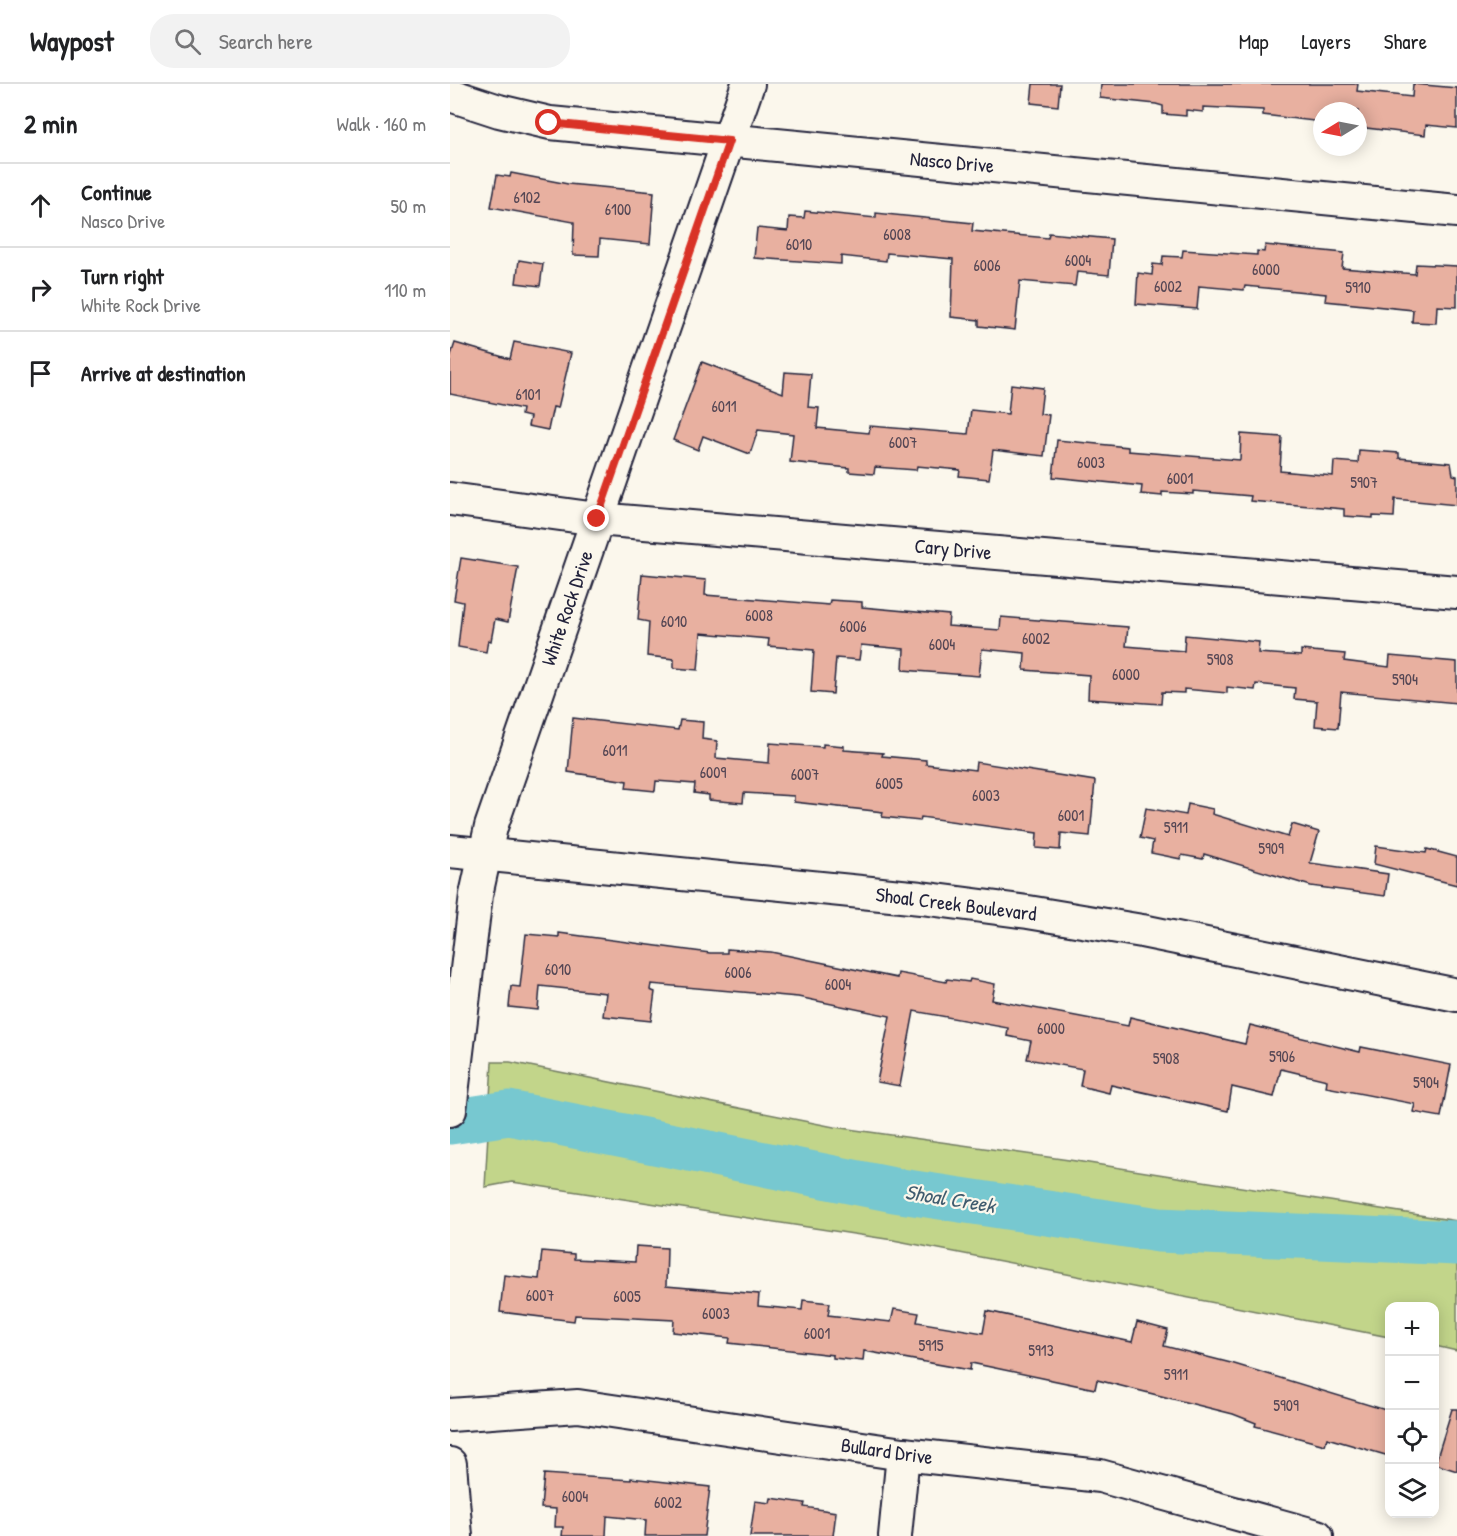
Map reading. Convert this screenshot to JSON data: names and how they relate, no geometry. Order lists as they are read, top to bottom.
{
  "streets": {
    "street": [
      "Nasco Drive",
      "Cary Drive",
      "White Rock Drive",
      "Shoal Creek Boulevard",
      "Bullard Drive"
    ]
  },
  "crossings": [
    ["Nasco Drive", "White Rock Drive"],
    ["Cary Drive", "White Rock Drive"],
    ["White Rock Drive", "Shoal Creek Boulevard"]
  ],
  "water": ["Shoal Creek"],
  "house_numbers": [
    "6102",
    "6100",
    "6008",
    "6010",
    "6004",
    "6006",
    "6000",
    "6002",
    "5910",
    "6101",
    "6011",
    "6007",
    "6003",
    "6001",
    "5907",
    "6008",
    "6010",
    "6006",
    "6002",
    "6004",
    "5908",
    "6000",
    "5904",
    "6011",
    "6009",
    "6007",
    "6005",
    "6003",
    "6001",
    "5911",
    "5909",
    "6010",
    "6006",
    "6004",
    "6000",
    "5906",
    "5908",
    "5904",
    "6007",
    "6005",
    "6003",
    "6001",
    "5915",
    "5913",
    "5911",
    "5909",
    "6004",
    "6002"
  ],
  "north": "left",
  "page": {
    "header": "Waypost",
    "search": "Search here",
    "nav": ["Map", "Layers", "Share"],
    "heading": ["2 min", "Walk · 160 m"],
    "list": [
      ["Continue", "Nasco Drive", "50 m"],
      ["Turn right", "White Rock Drive", "110 m"],
      "Arrive at destination"
    ],
    "map_buttons": ["+", "−"]
  }
}
